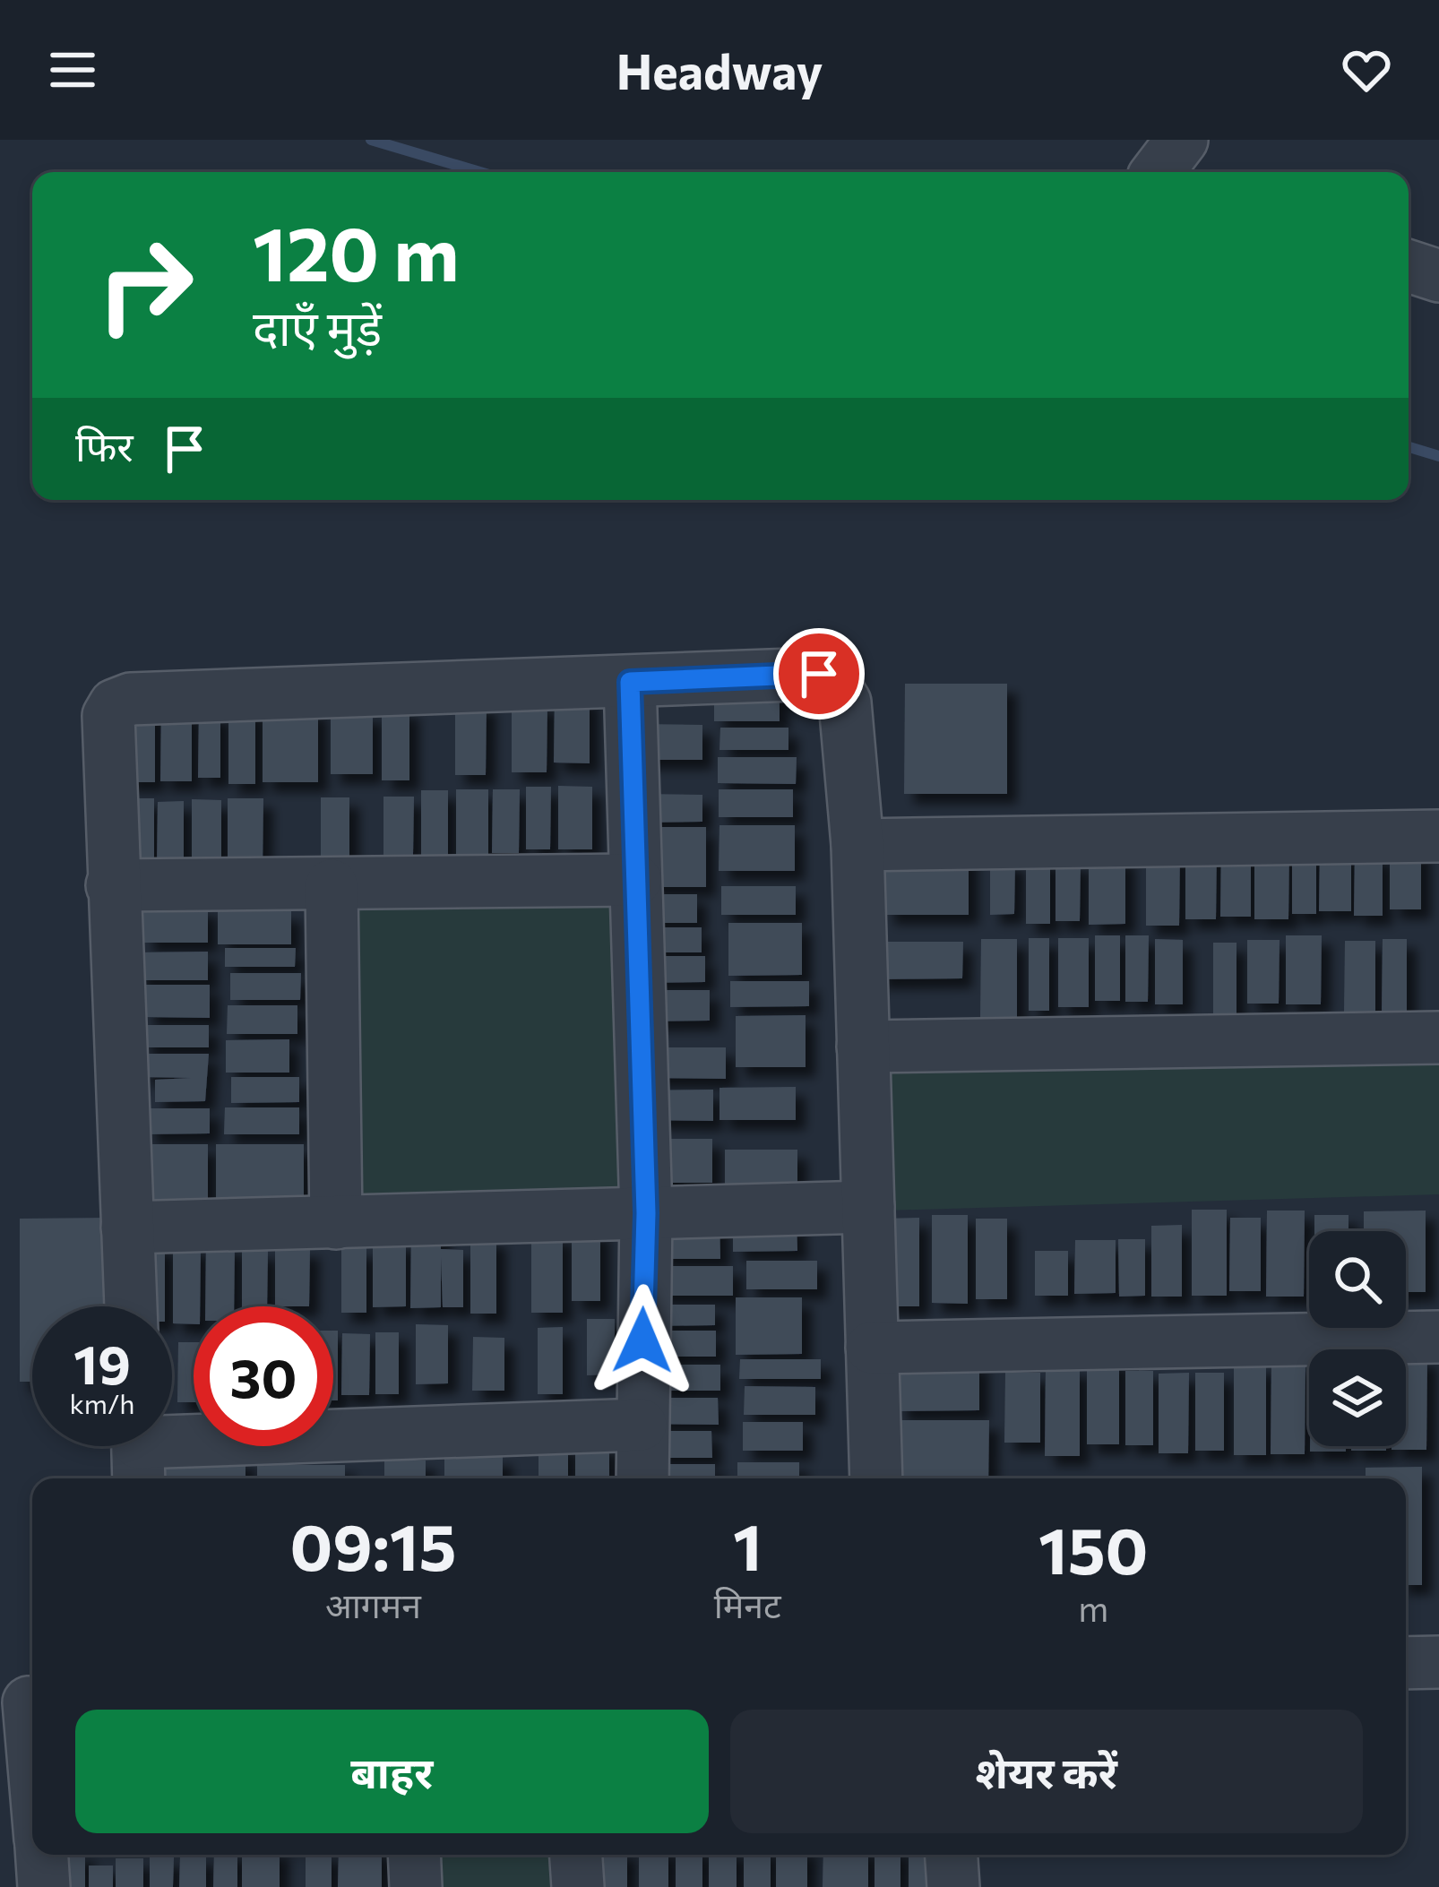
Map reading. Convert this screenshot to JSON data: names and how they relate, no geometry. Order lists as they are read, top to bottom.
{
  "page": {
    "header": "Headway",
    "turn": ["120 m", "दाएँ मुड़ें"],
    "then": "फिर",
    "speed": "19 km/h",
    "limit": "30",
    "eta": [
      "09:15",
      "आगमन",
      "1",
      "मिनट",
      "150",
      "m"
    ],
    "buttons": ["बाहर", "शेयर करें"]
  }
}
